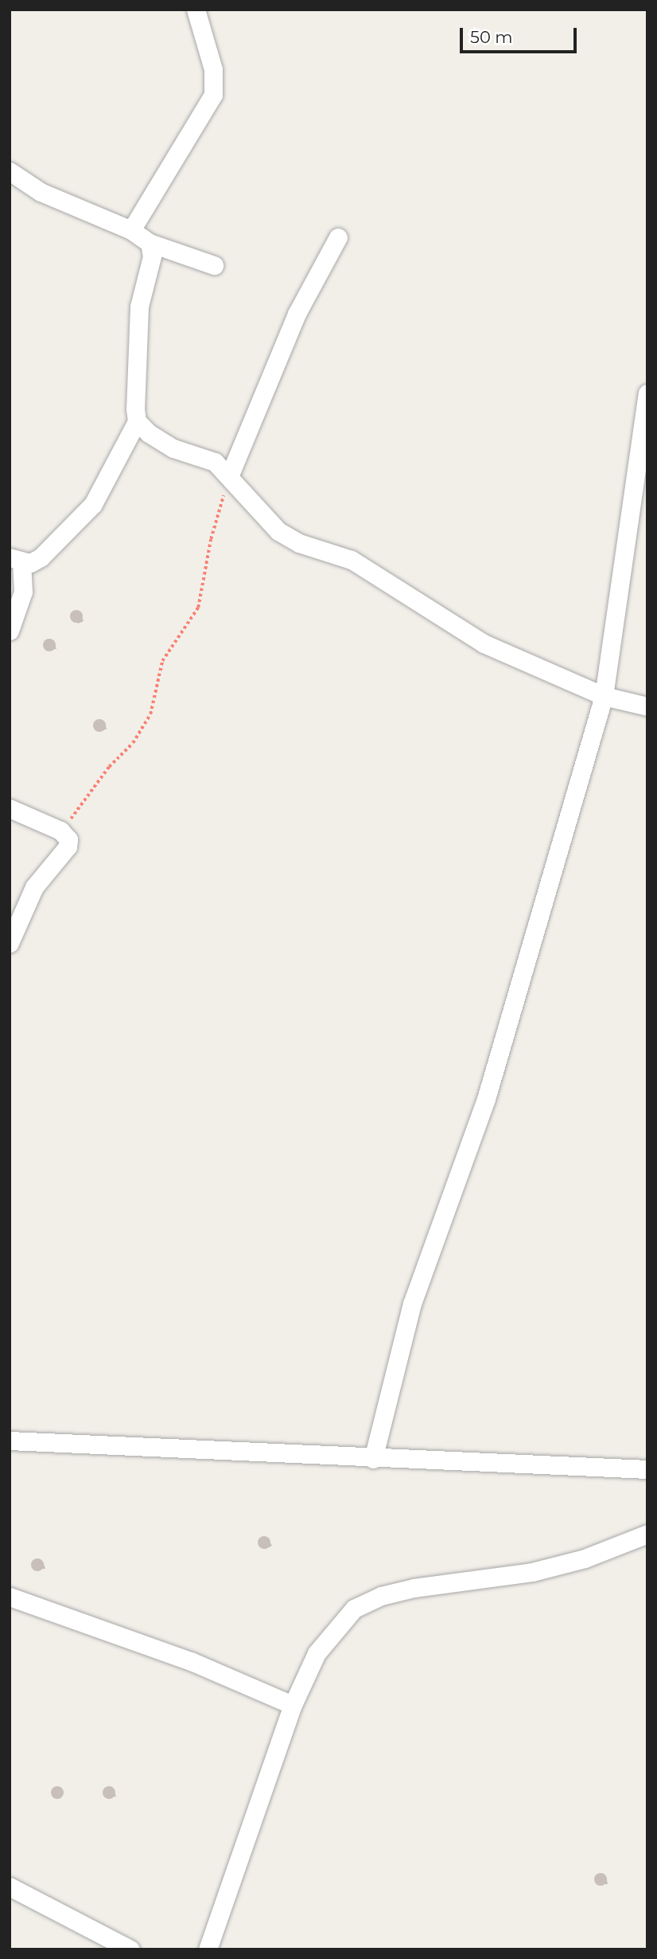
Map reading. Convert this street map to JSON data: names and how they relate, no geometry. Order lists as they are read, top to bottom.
{
  "scale_bar": "50 m"
}
